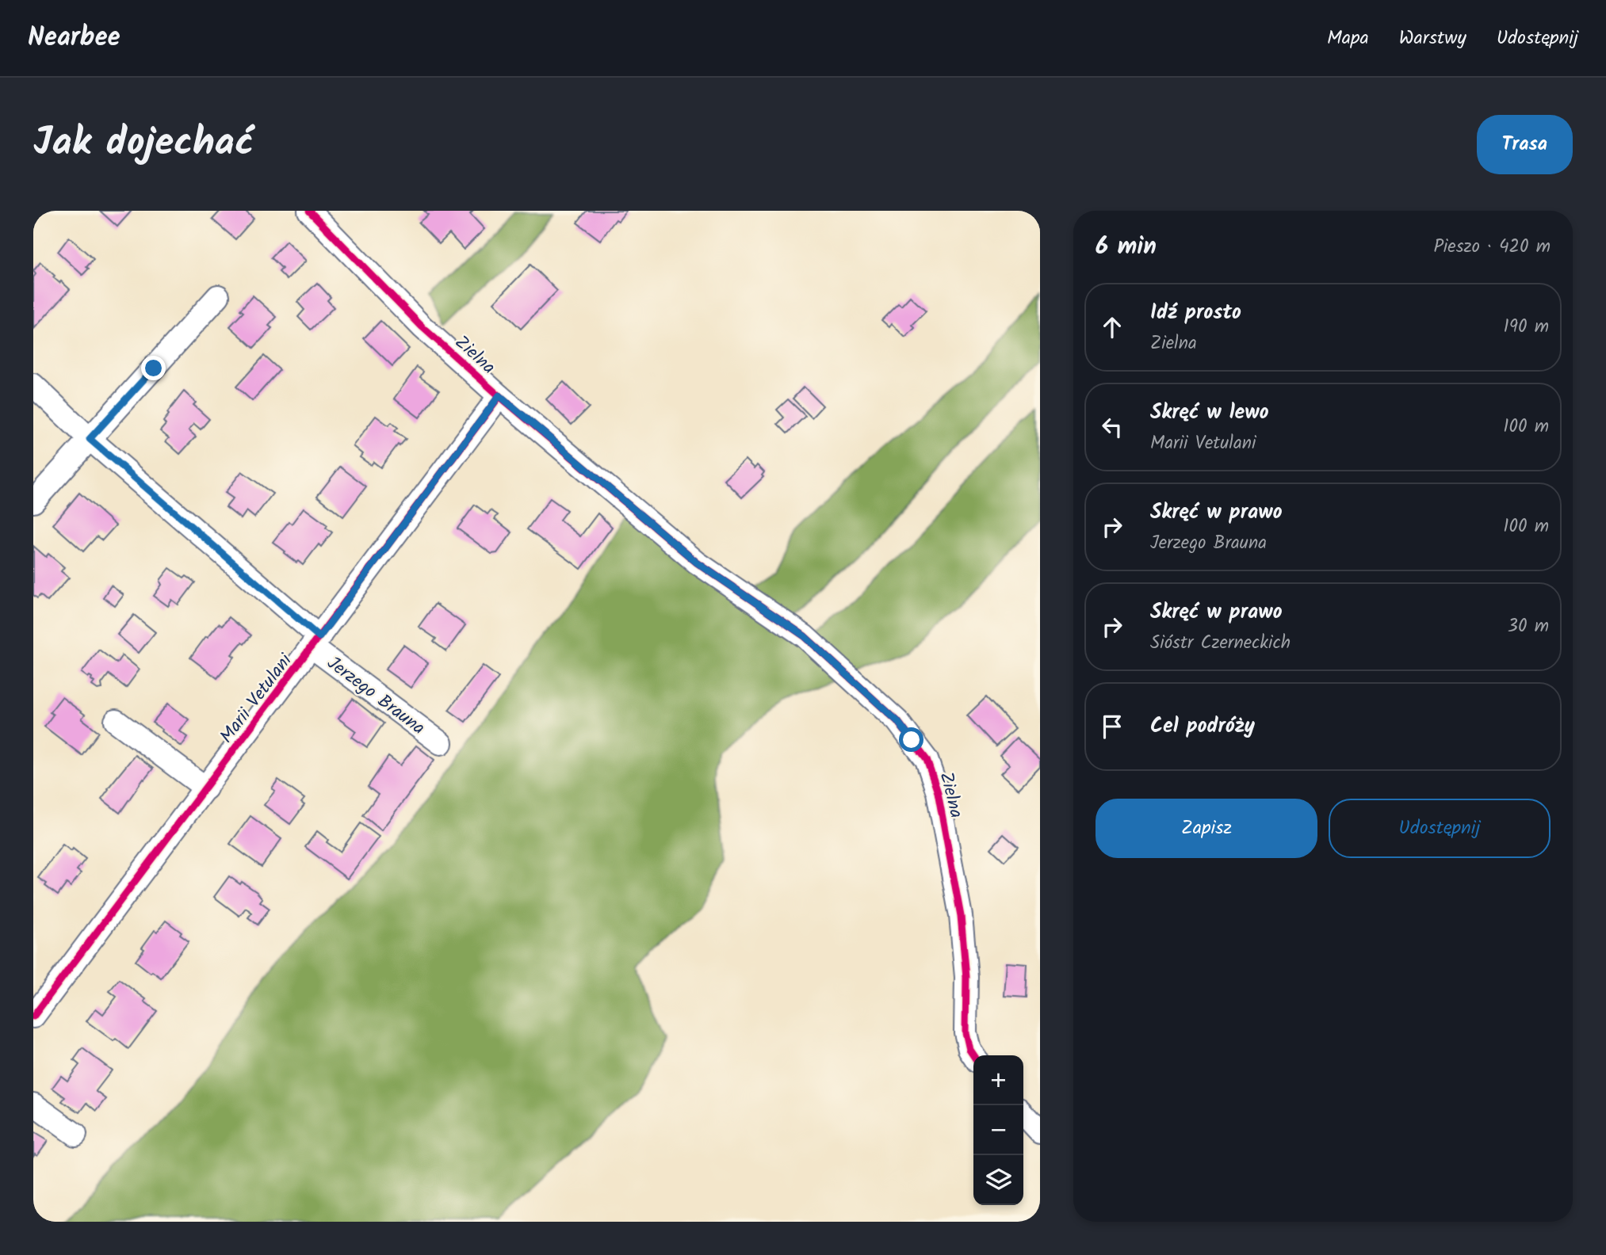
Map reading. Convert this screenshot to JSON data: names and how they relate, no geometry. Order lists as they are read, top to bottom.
{
  "streets": {
    "street": ["Zielna", "Jerzego Brauna", "Marii Vetulani"]
  },
  "crossings": [
    ["Zielna", "Marii Vetulani"],
    ["Jerzego Brauna", "Marii Vetulani"]
  ],
  "page": {
    "header": "Nearbee",
    "nav": ["Mapa", "Warstwy", "Udostępnij"],
    "title": "Jak dojechać",
    "buttons": [
      "Trasa",
      ["Zapisz", "Udostępnij"]
    ],
    "heading": ["6 min", "Pieszo · 420 m"],
    "list": [
      ["Idź prosto", "Zielna", "190 m"],
      ["Skręć w lewo", "Marii Vetulani", "100 m"],
      ["Skręć w prawo", "Jerzego Brauna", "100 m"],
      ["Skręć w prawo", "Sióstr Czerneckich", "30 m"],
      "Cel podróży"
    ],
    "map_buttons": ["+", "−"]
  }
}
